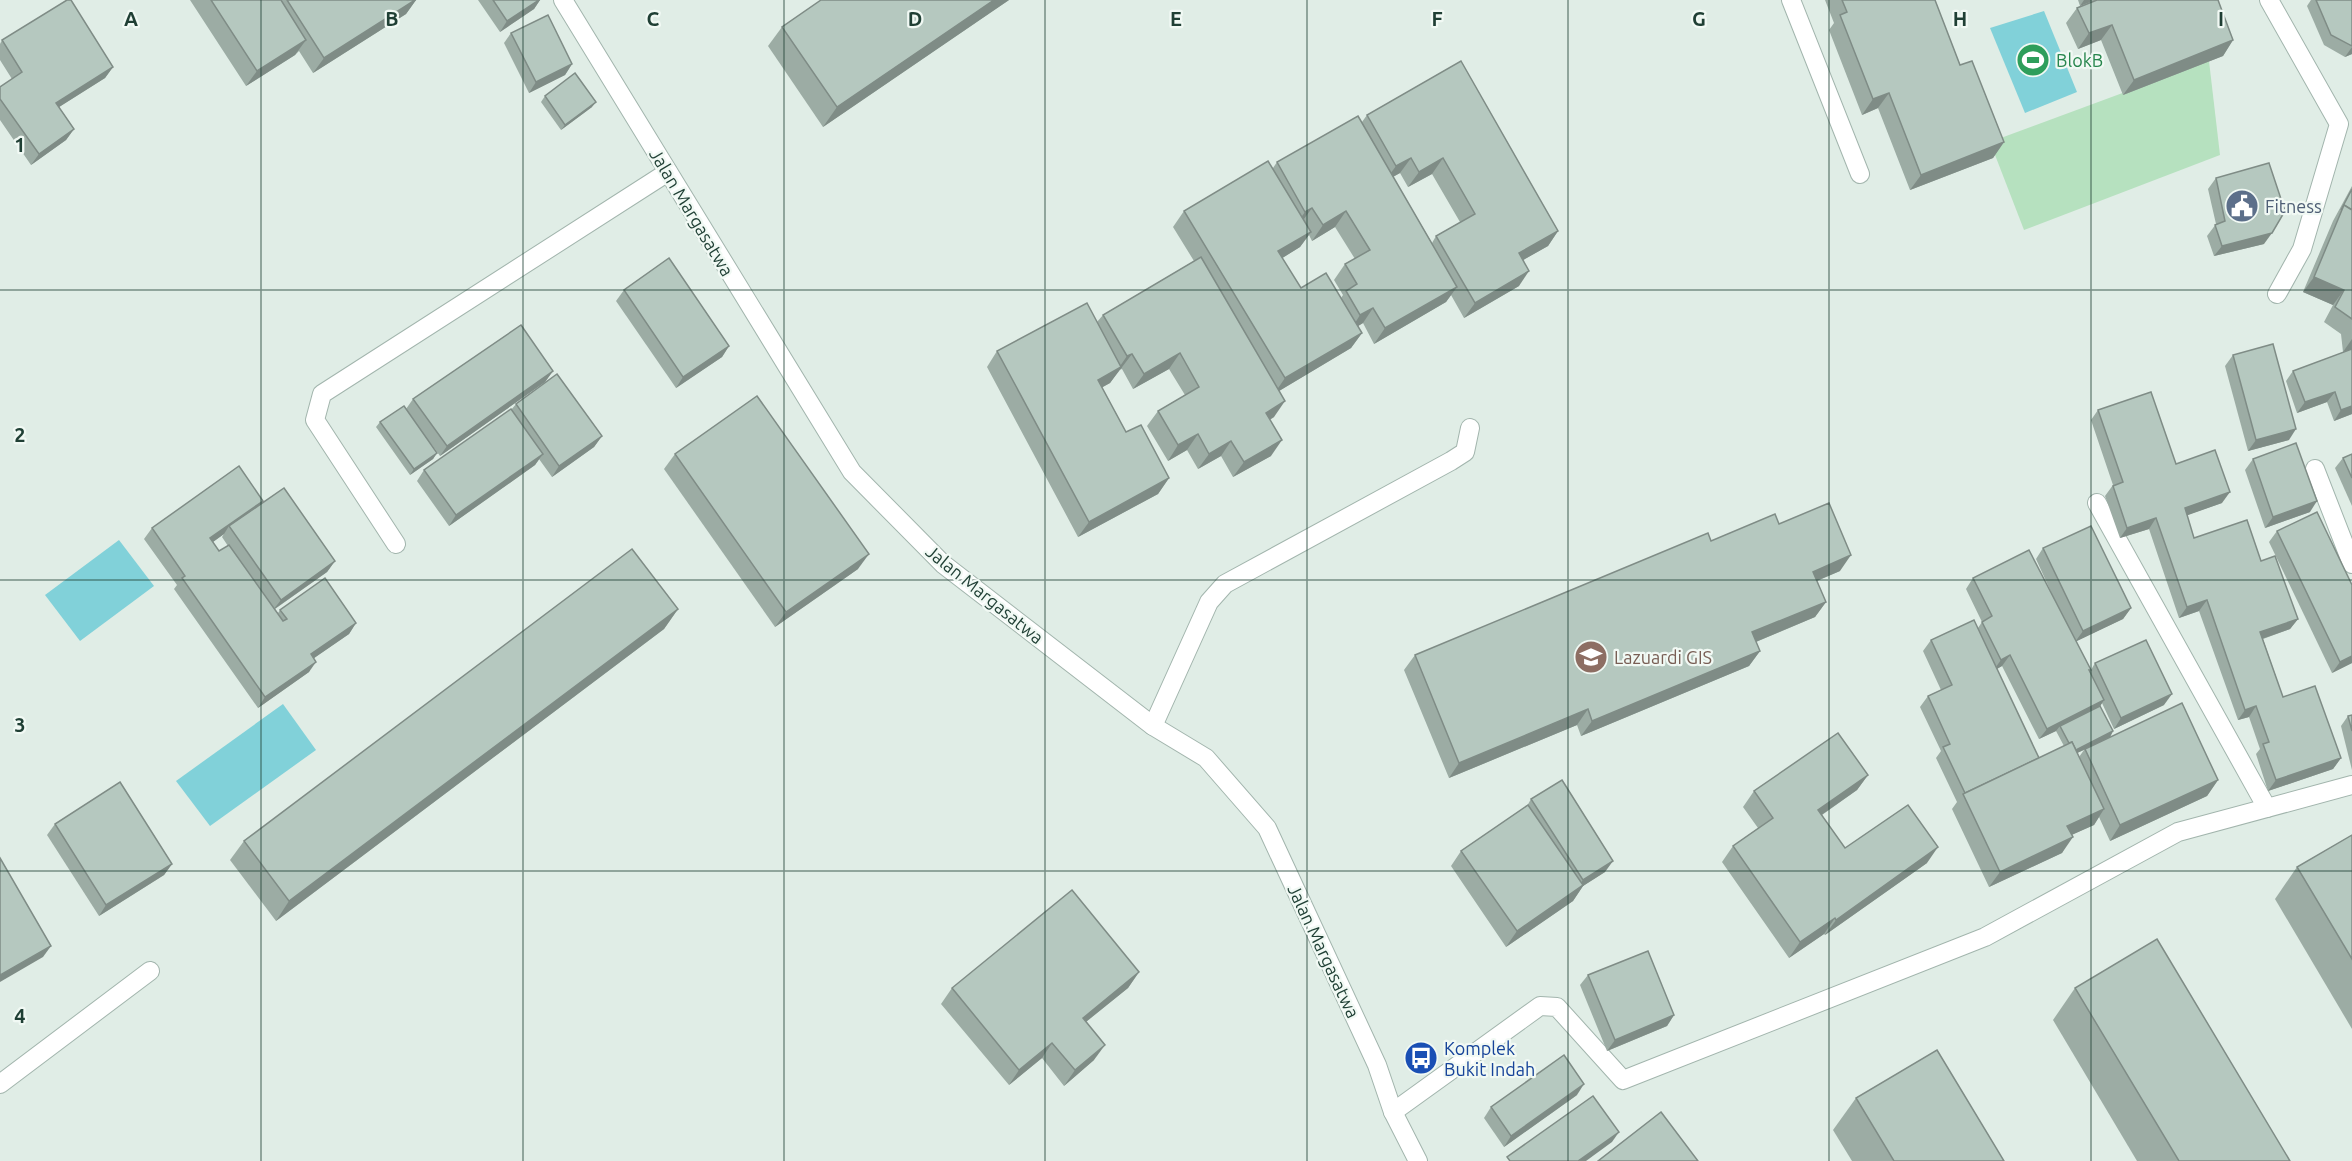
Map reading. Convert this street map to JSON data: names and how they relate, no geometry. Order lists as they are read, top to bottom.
{
  "streets": {
    "street": ["Jalan Margasatwa"]
  },
  "places": {
    "sports": ["BlokB"],
    "public building": ["Fitness"],
    "school or university": ["Lazuardi GIS"],
    "bus stop": ["Komplek Bukit Indah"]
  },
  "grid": {
    "columns": [
      "A",
      "B",
      "C",
      "D",
      "E",
      "F",
      "G",
      "H",
      "I"
    ],
    "rows": [
      "1",
      "2",
      "3",
      "4"
    ]
  }
}
